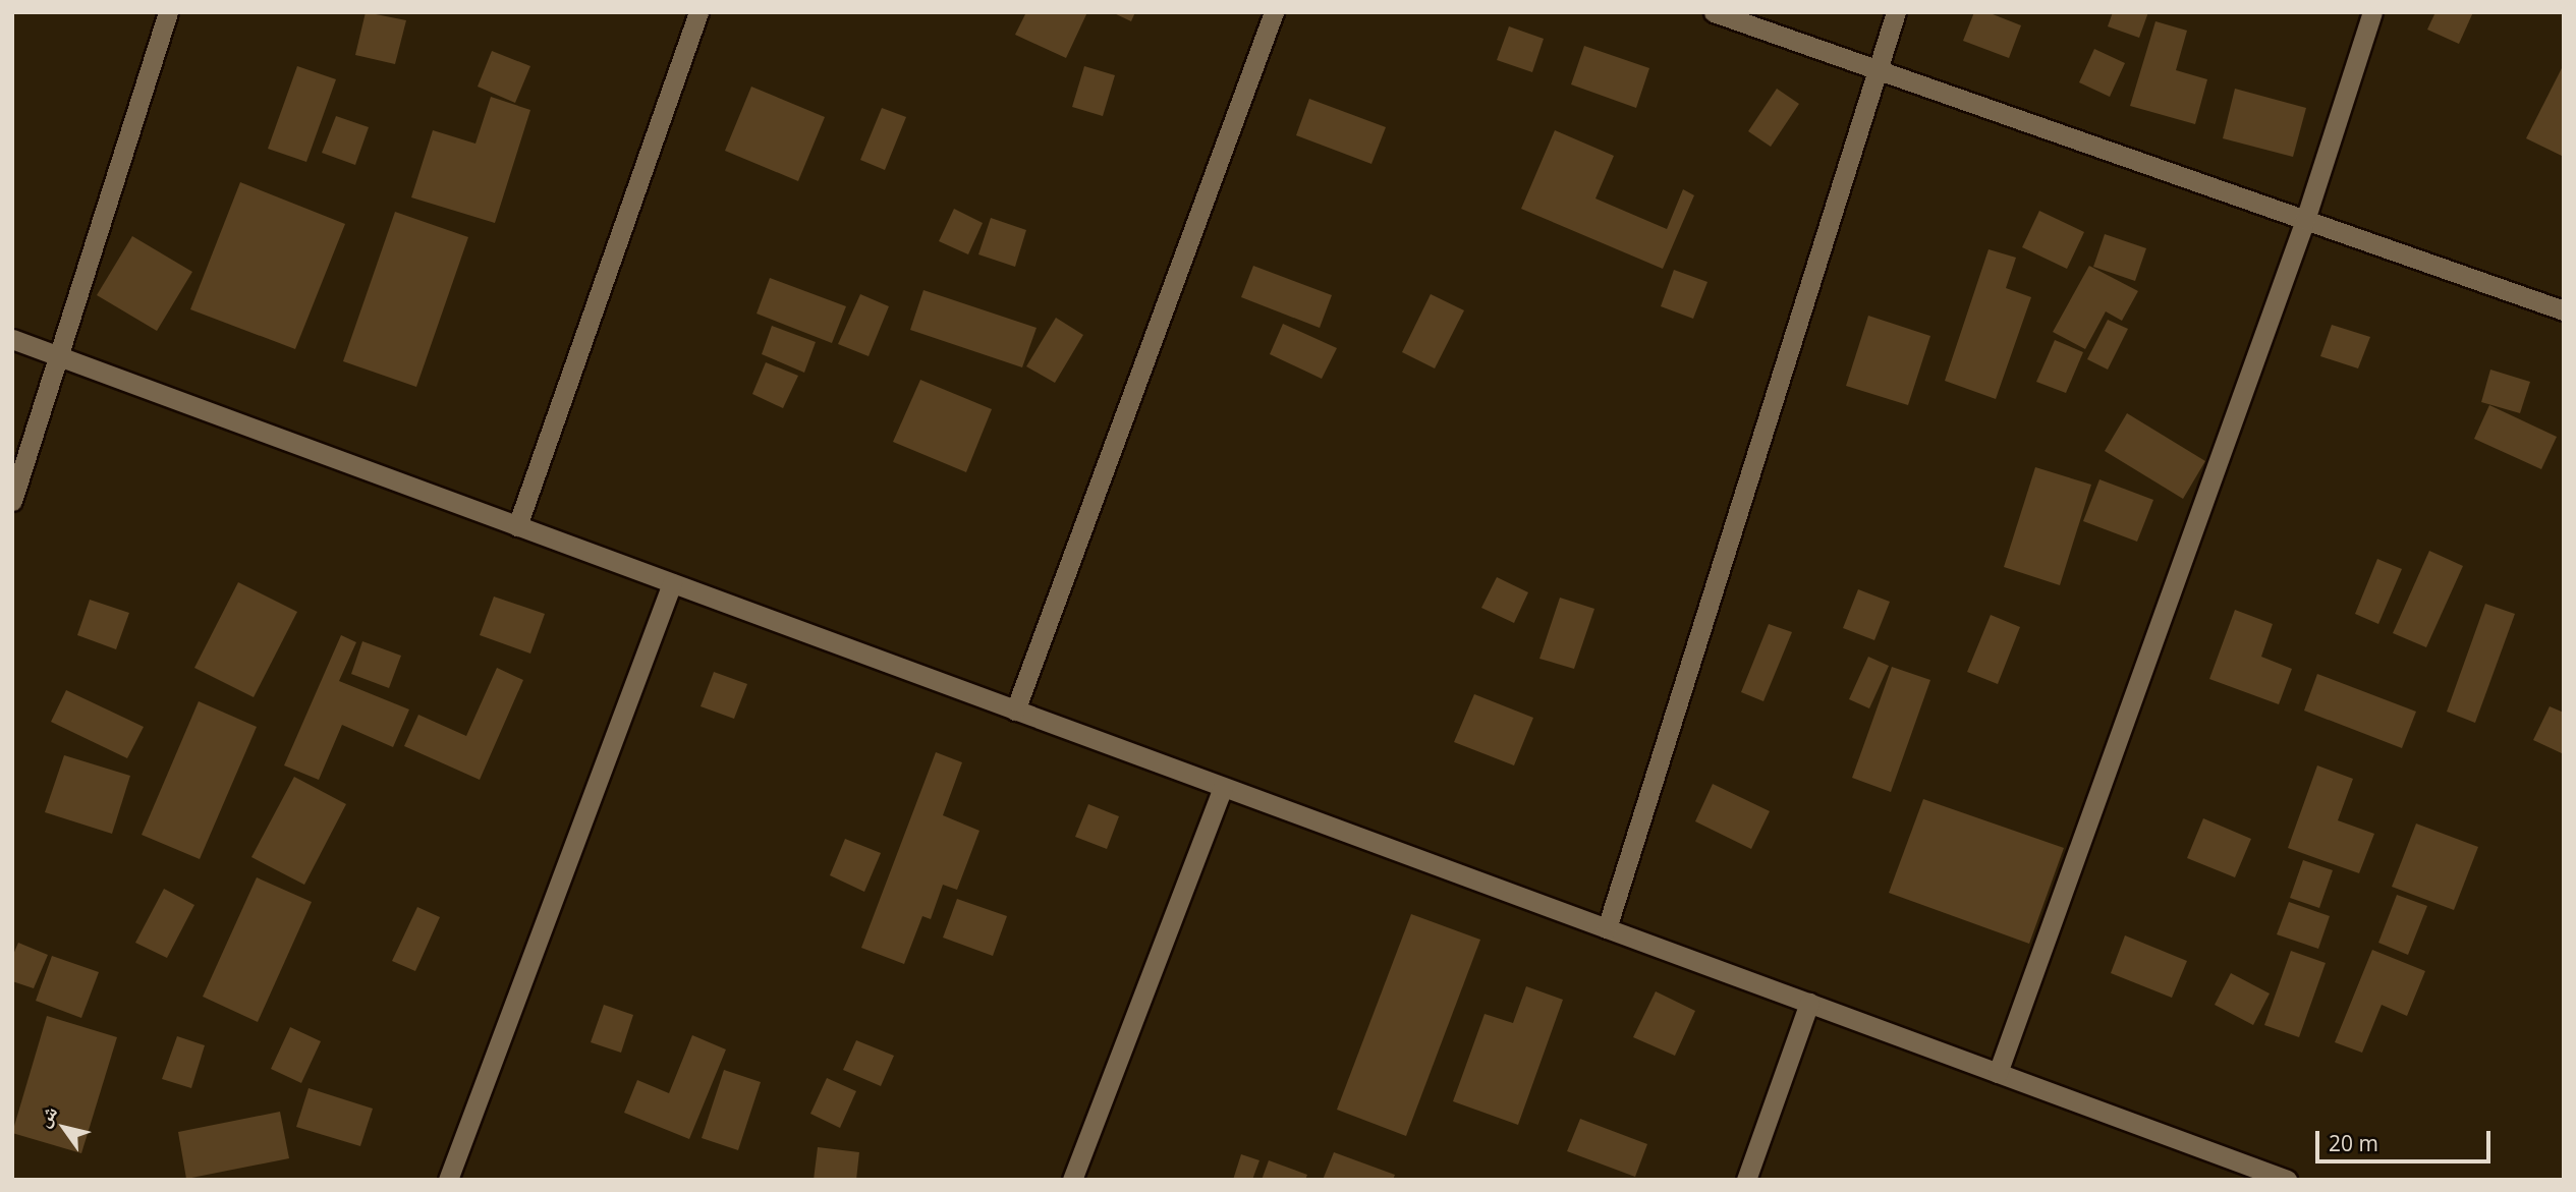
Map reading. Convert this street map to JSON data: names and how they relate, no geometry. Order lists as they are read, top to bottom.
{
  "scale_bar": "20 m",
  "north": "top left"
}
